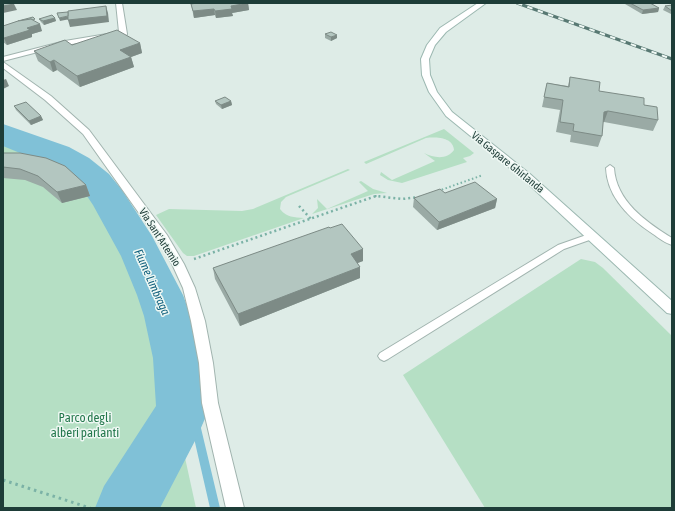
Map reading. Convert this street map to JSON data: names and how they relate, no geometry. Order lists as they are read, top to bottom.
{
  "streets": {
    "street": ["Via Gaspare Ghirlanda", "Via Sant'Artemio"]
  },
  "water": ["Fiume Limbraga"],
  "parks": ["Parco degli alberi parlanti"]
}
